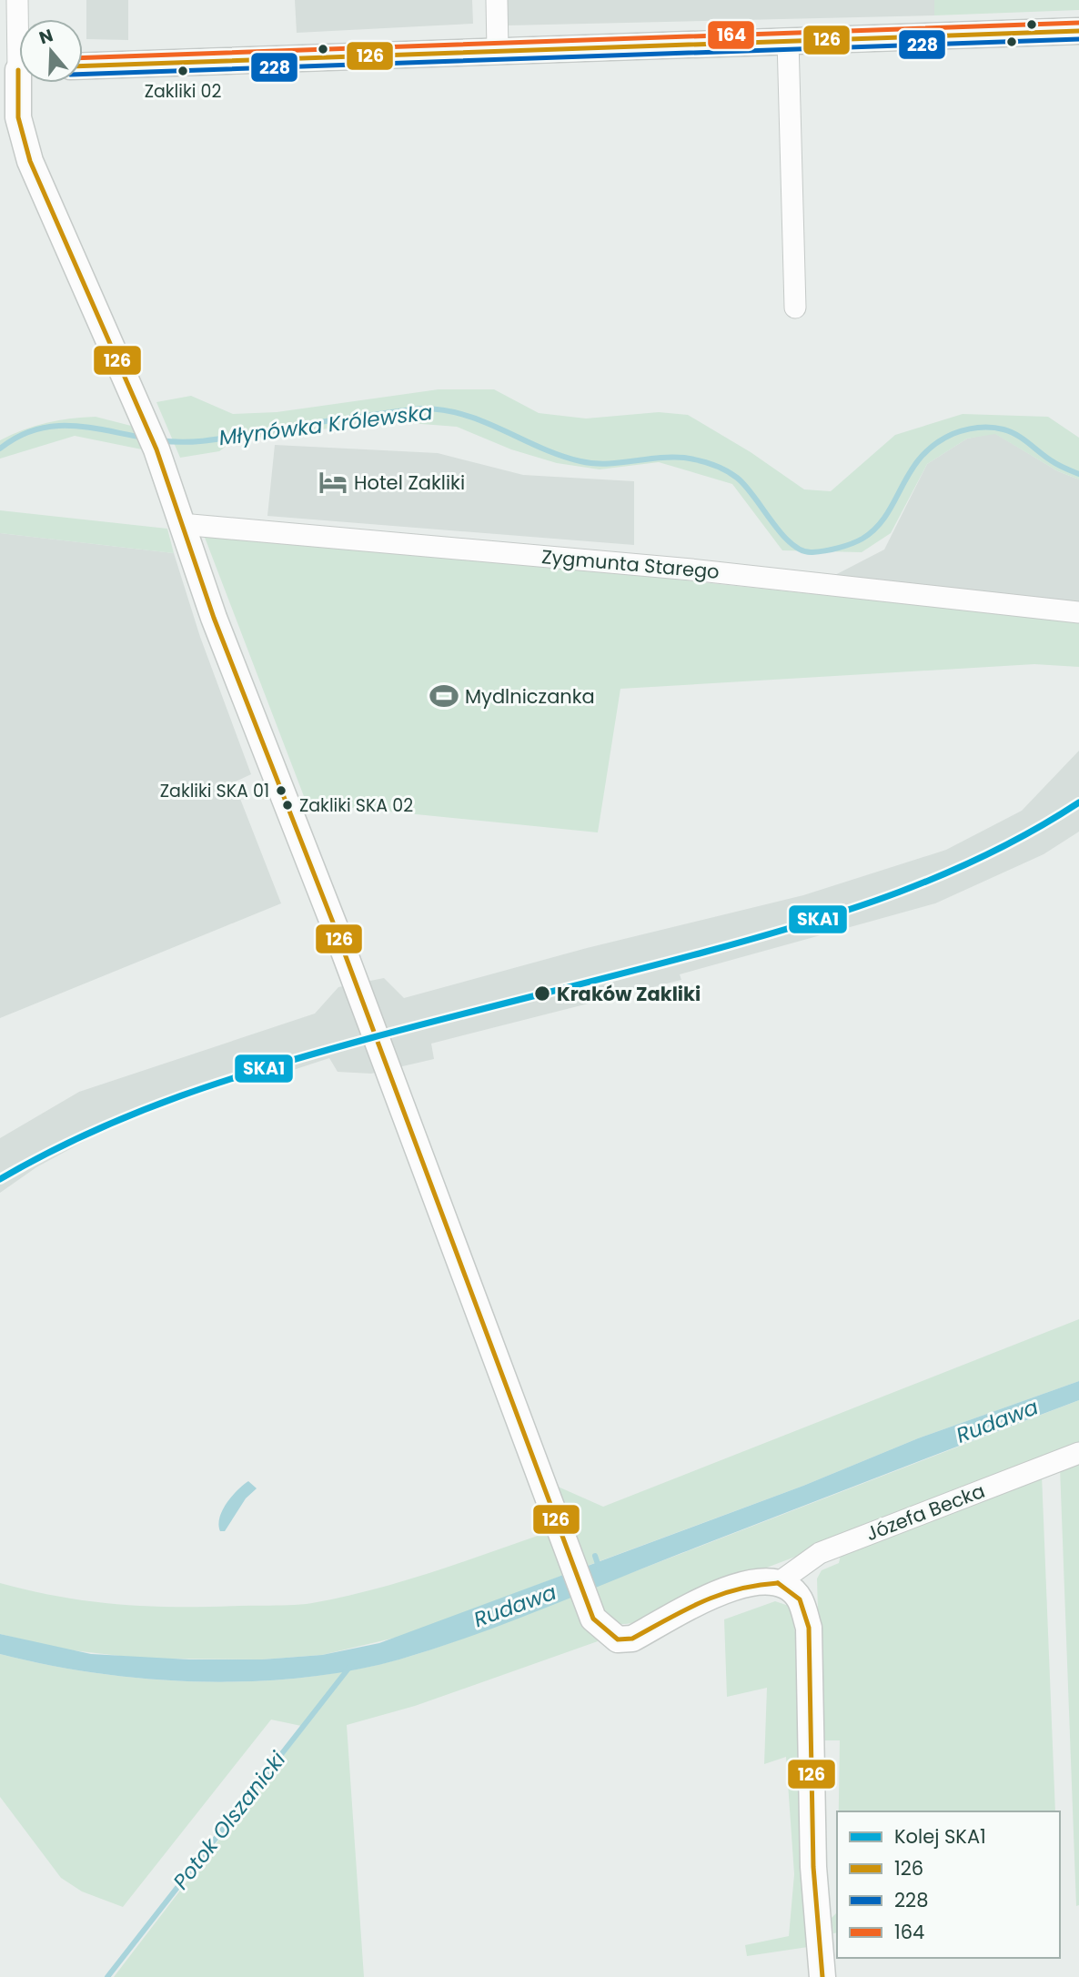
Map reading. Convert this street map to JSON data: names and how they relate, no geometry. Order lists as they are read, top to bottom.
{
  "streets": {
    "street": ["Zygmunta Starego", "Józefa Becka"]
  },
  "water": ["Młynówka Królewska", "Rudawa", "Potok Olszanicki"],
  "places": {
    "other": [
      "Zakliki 02",
      "Zakliki SKA 01",
      "Zakliki SKA 02",
      "Kraków Zakliki"
    ],
    "hotel": ["Hotel Zakliki"],
    "sports": ["Mydlniczanka"]
  },
  "lines": [
    "transit line 164",
    "transit line 126",
    "transit line 228",
    "rail line SKA1"
  ],
  "legend": [
    "Kolej SKA1",
    "126",
    "228",
    "164"
  ],
  "north": "top"
}
